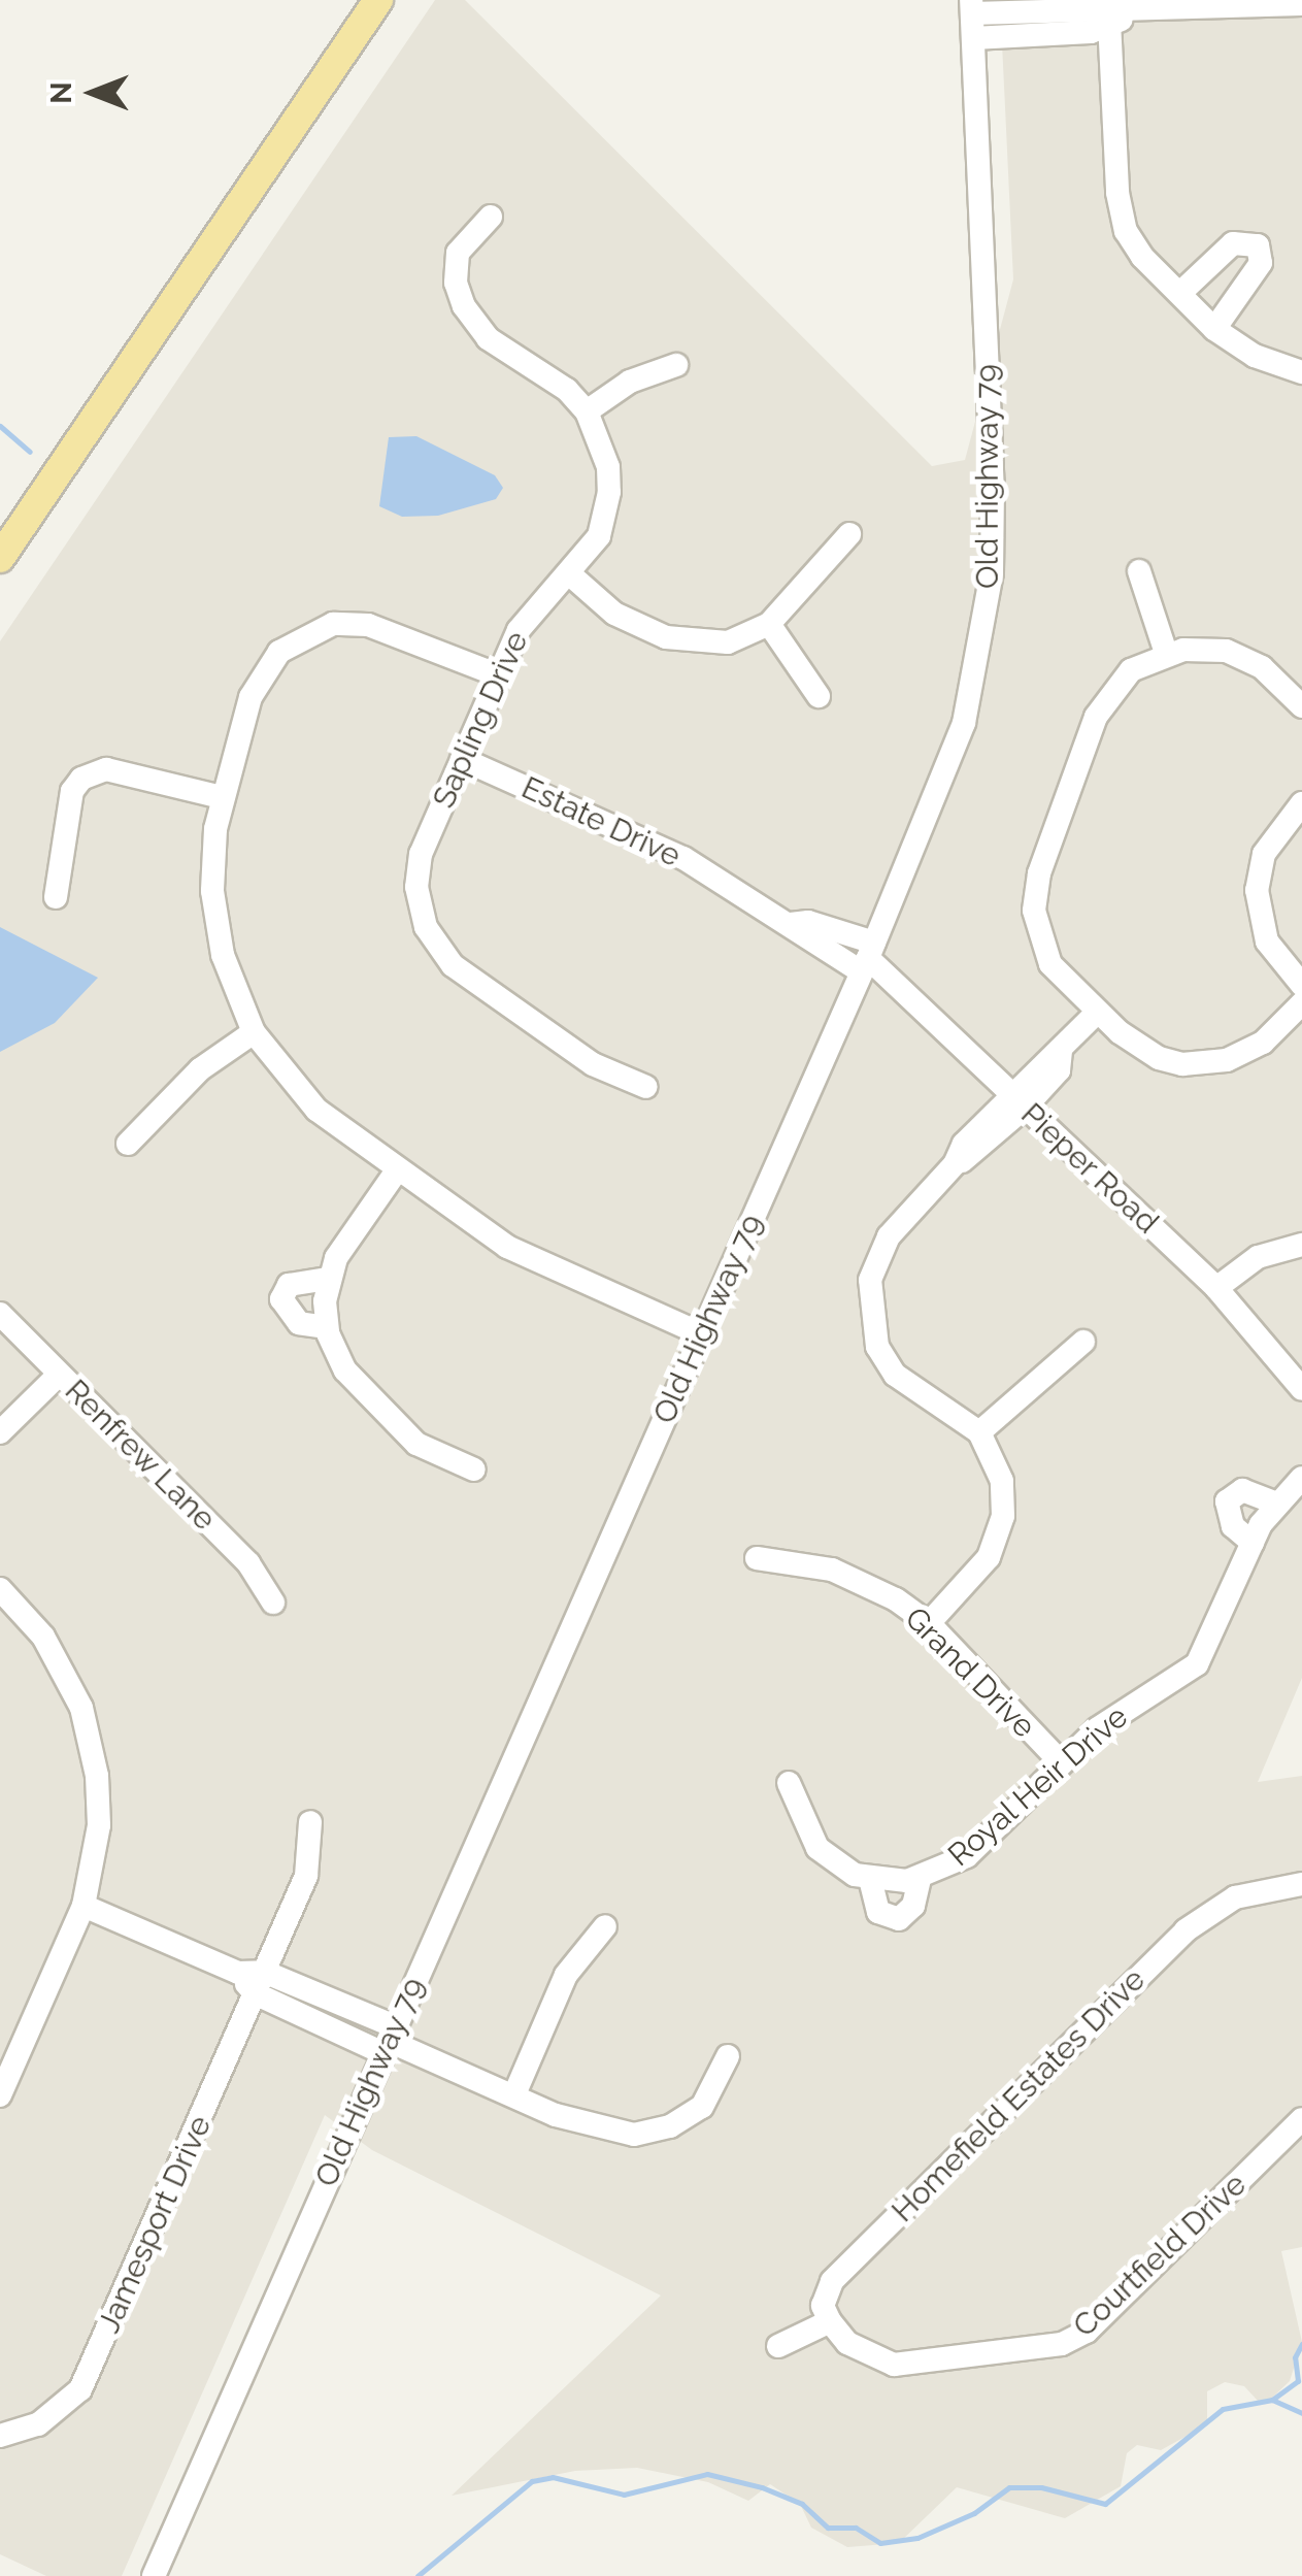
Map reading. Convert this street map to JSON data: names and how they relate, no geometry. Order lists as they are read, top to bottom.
{
  "streets": {
    "street": [
      "Old Highway 79",
      "Sapling Drive",
      "Estate Drive",
      "Pieper Road",
      "Renfrew Lane",
      "Grand Drive",
      "Royal Heir Drive",
      "Homefield Estates Drive",
      "Jamesport Drive",
      "Courtfield Drive"
    ]
  },
  "crossings": [
    ["Old Highway 79", "Estate Drive"],
    ["Old Highway 79", "Pieper Road"],
    ["Sapling Drive", "Estate Drive"],
    ["Estate Drive", "Pieper Road"],
    ["Grand Drive", "Royal Heir Drive"],
    ["Homefield Estates Drive", "Courtfield Drive"]
  ],
  "north": "left"
}
